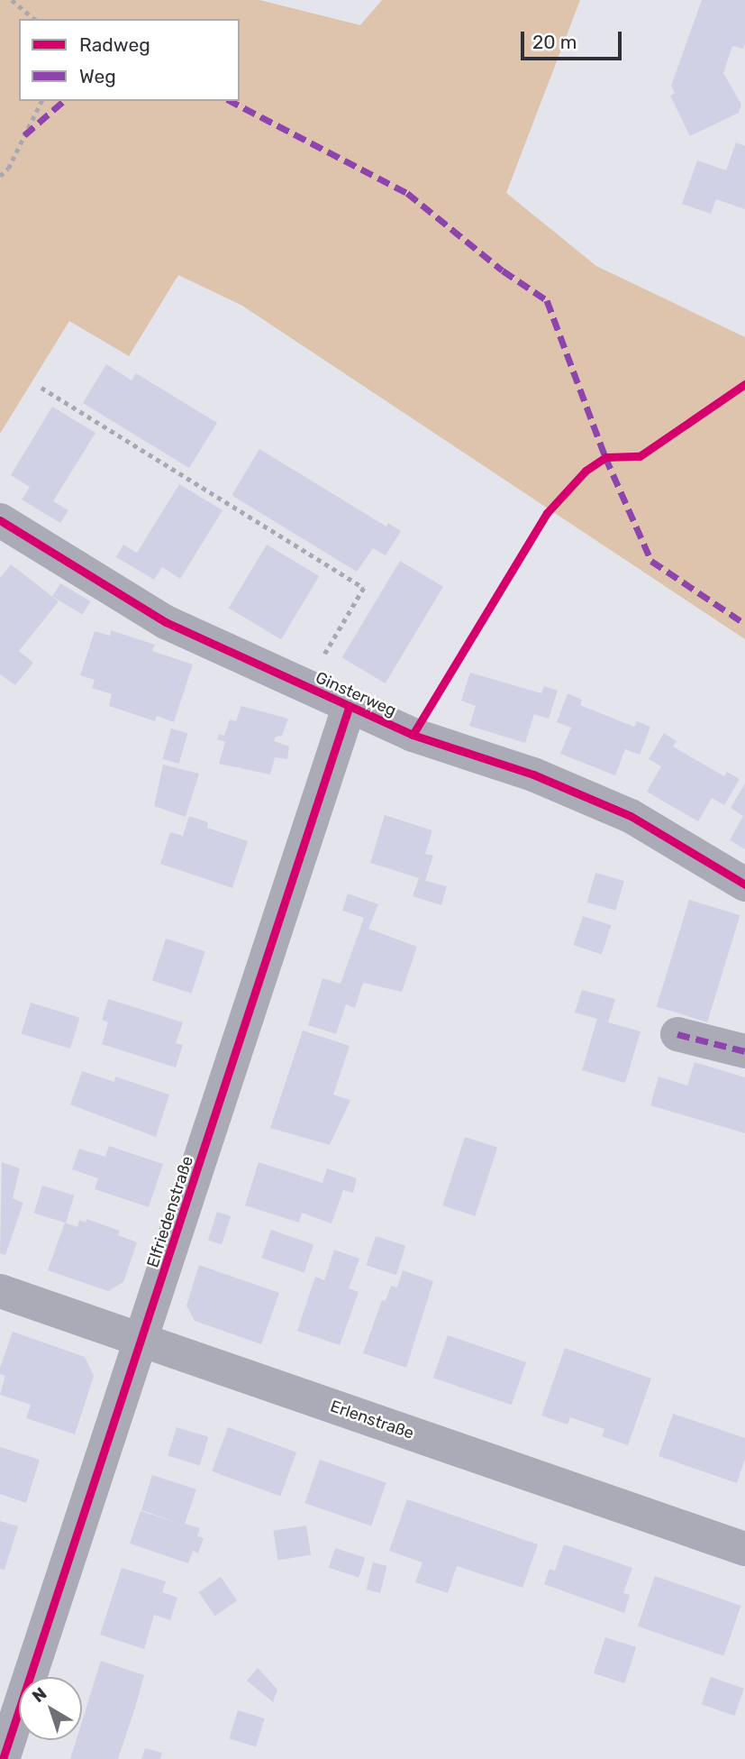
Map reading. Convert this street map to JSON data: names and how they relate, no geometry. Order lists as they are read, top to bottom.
{
  "streets": {
    "street": ["Ginsterweg", "Elfriedenstraße", "Erlenstraße"]
  },
  "crossings": [
    ["Ginsterweg", "Elfriedenstraße"],
    ["Elfriedenstraße", "Erlenstraße"]
  ],
  "legend": ["Radweg", "Weg"],
  "scale_bar": "20 m",
  "north": "top left"
}
